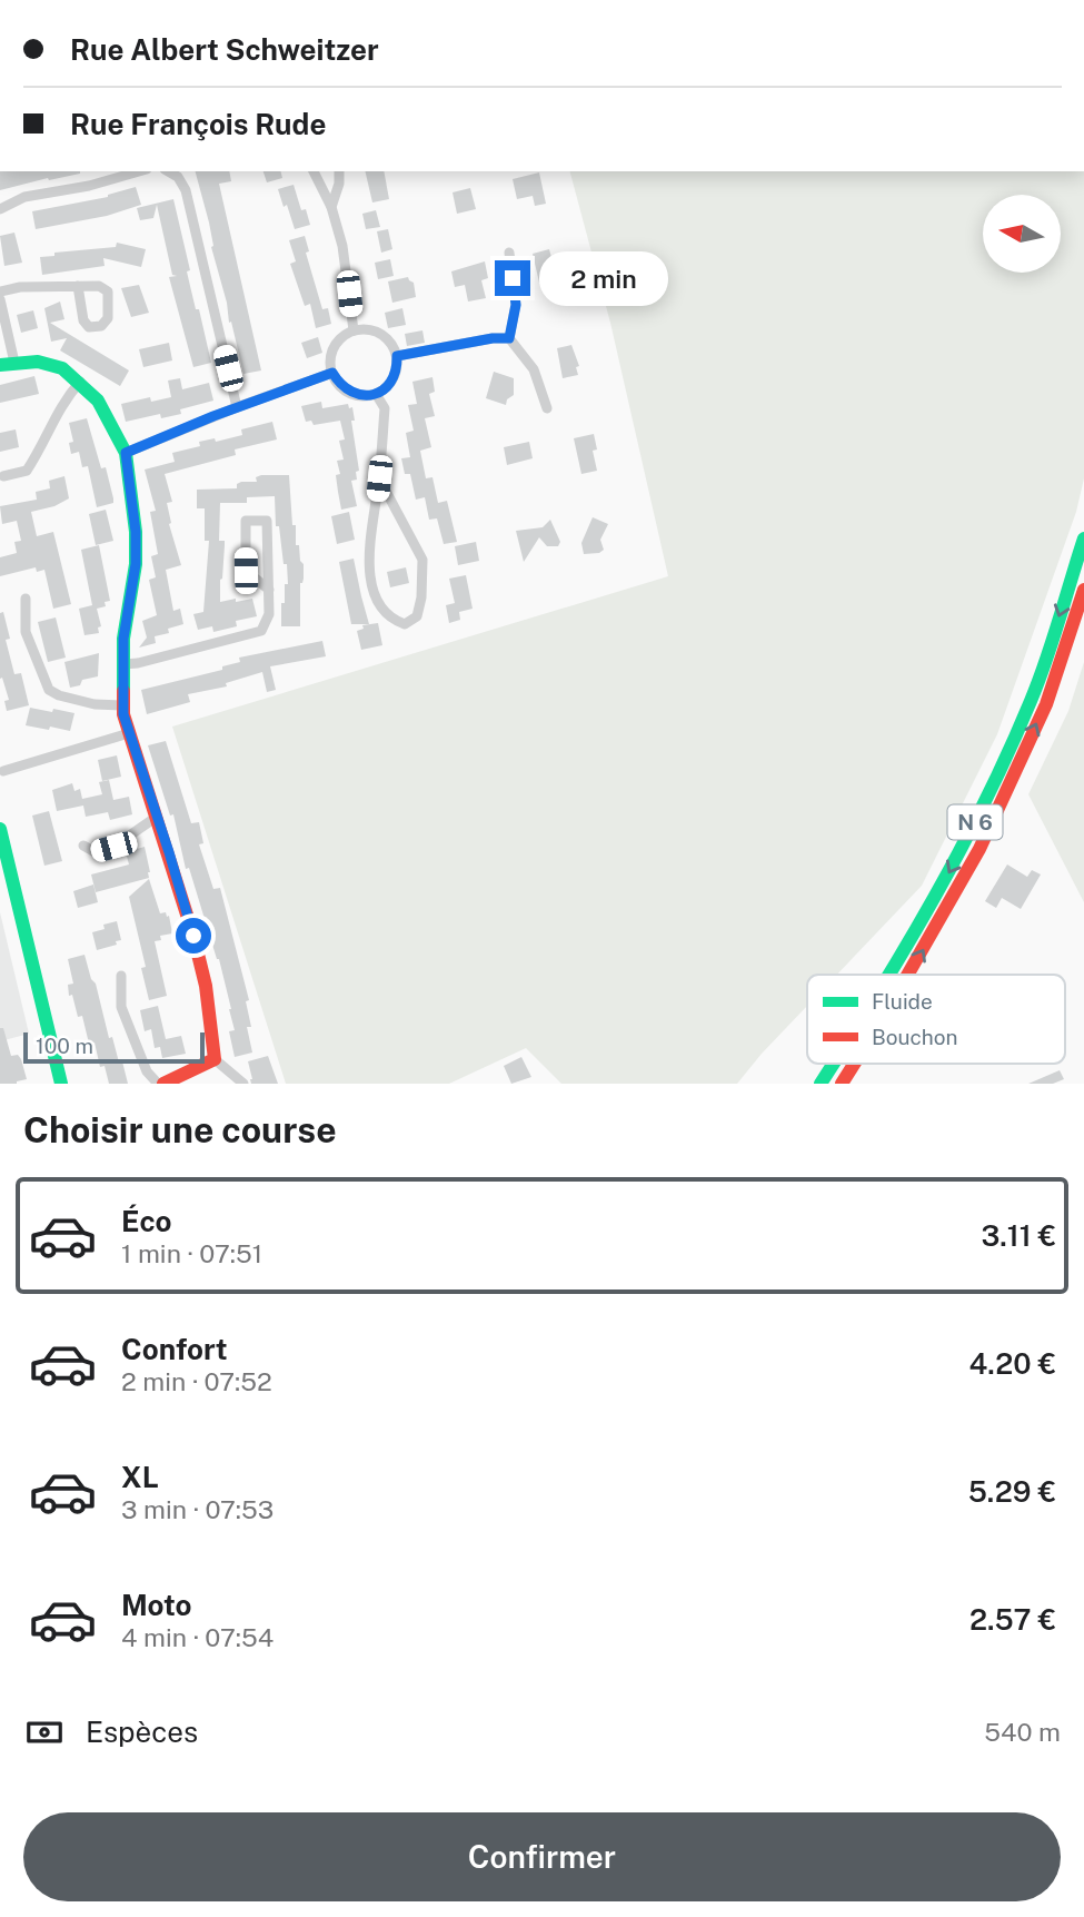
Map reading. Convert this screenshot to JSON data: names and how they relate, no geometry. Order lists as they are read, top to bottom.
{
  "streets": {
    "main road": ["N 6"]
  },
  "legend": ["Fluide", "Bouchon"],
  "scale_bar": "100 m",
  "north": "left",
  "page": {
    "banner": ["Rue Albert Schweitzer", "Rue François Rude"],
    "bubble": "2 min",
    "scale": "100 m",
    "heading": "Choisir une course",
    "list": [
      {
        "name": "Éco",
        "note": "1 min · 07:51",
        "value": "3.11 €"
      },
      {
        "name": "Confort",
        "note": "2 min · 07:52",
        "value": "4.20 €"
      },
      {
        "name": "XL",
        "note": "3 min · 07:53",
        "value": "5.29 €"
      },
      {
        "name": "Moto",
        "note": "4 min · 07:54",
        "value": "2.57 €"
      }
    ],
    "pay": ["Espèces", "540 m"],
    "buttons": "Confirmer"
  }
}
